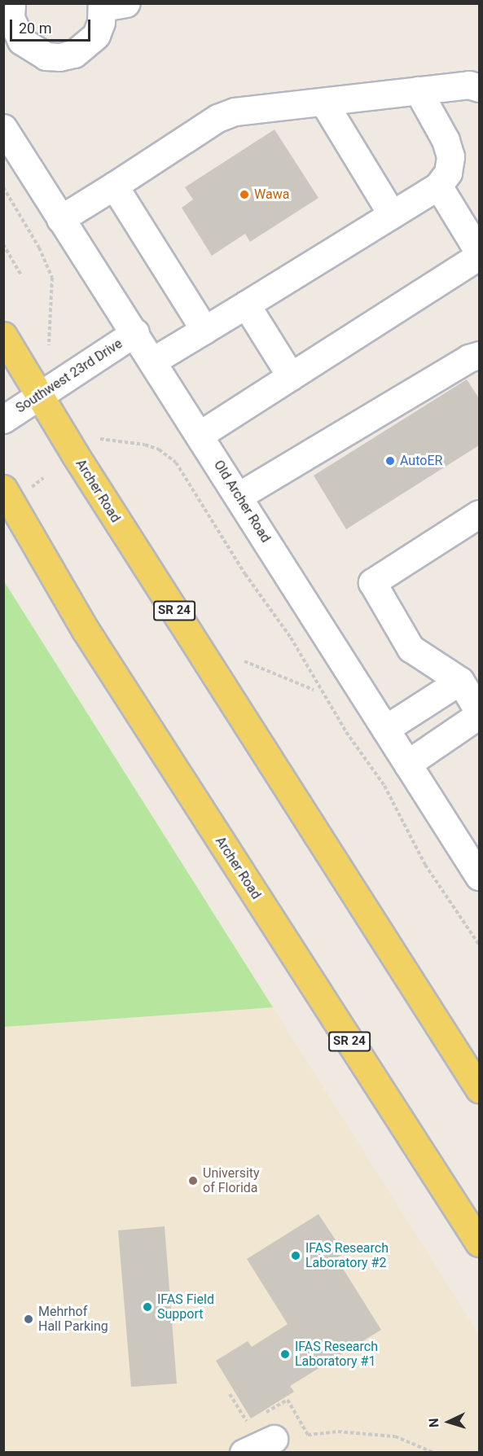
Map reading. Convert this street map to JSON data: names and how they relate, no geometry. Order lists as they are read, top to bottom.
{
  "streets": {
    "main road": ["Archer Road", "SR 24"],
    "street": ["Southwest 23rd Drive", "Old Archer Road"]
  },
  "crossings": [
    ["Southwest 23rd Drive", "Archer Road"],
    ["Southwest 23rd Drive", "Old Archer Road"]
  ],
  "places": [
    "Wawa",
    "AutoER",
    "University of Florida",
    "IFAS Research Laboratory #2",
    "IFAS Field Support",
    "Mehrhof Hall Parking",
    "IFAS Research Laboratory #1"
  ],
  "scale_bar": "20 m",
  "north": "left"
}
